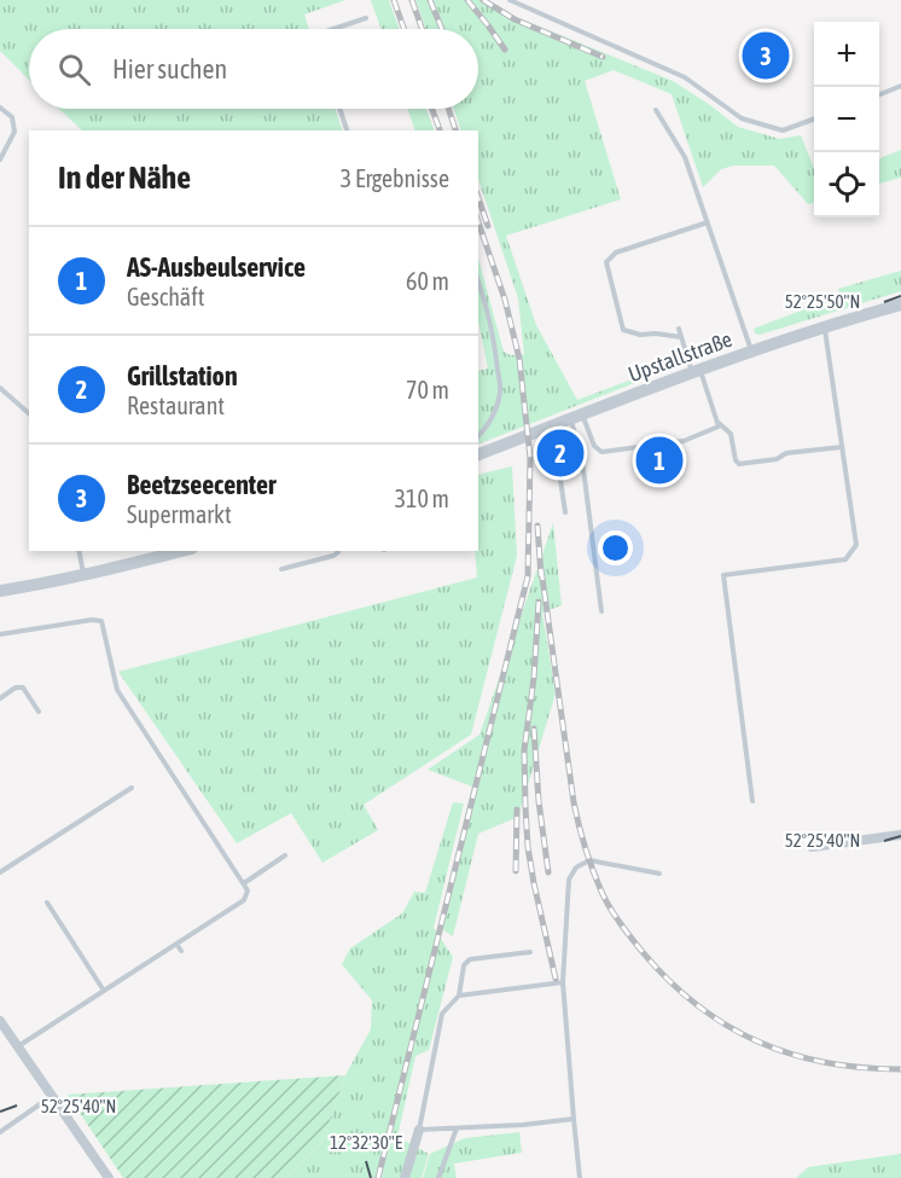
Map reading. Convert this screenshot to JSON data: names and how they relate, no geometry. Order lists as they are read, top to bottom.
{
  "streets": {
    "street": ["Upstallstraße"]
  },
  "page": {
    "map_buttons": ["+", "−"],
    "pins": ["3", "2", "1"],
    "search": "Hier suchen",
    "heading": ["In der Nähe", "3 Ergebnisse"],
    "list": [
      {
        "mark": "1",
        "name": "AS-Ausbeulservice",
        "note": "Geschäft",
        "value": "60 m"
      },
      {
        "mark": "2",
        "name": "Grillstation",
        "note": "Restaurant",
        "value": "70 m"
      },
      {
        "mark": "3",
        "name": "Beetzseecenter",
        "note": "Supermarkt",
        "value": "310 m"
      }
    ]
  },
  "coordinates": ["52°25'50\"N", "52°25'40\"N", "12°32'30\"E"]
}
